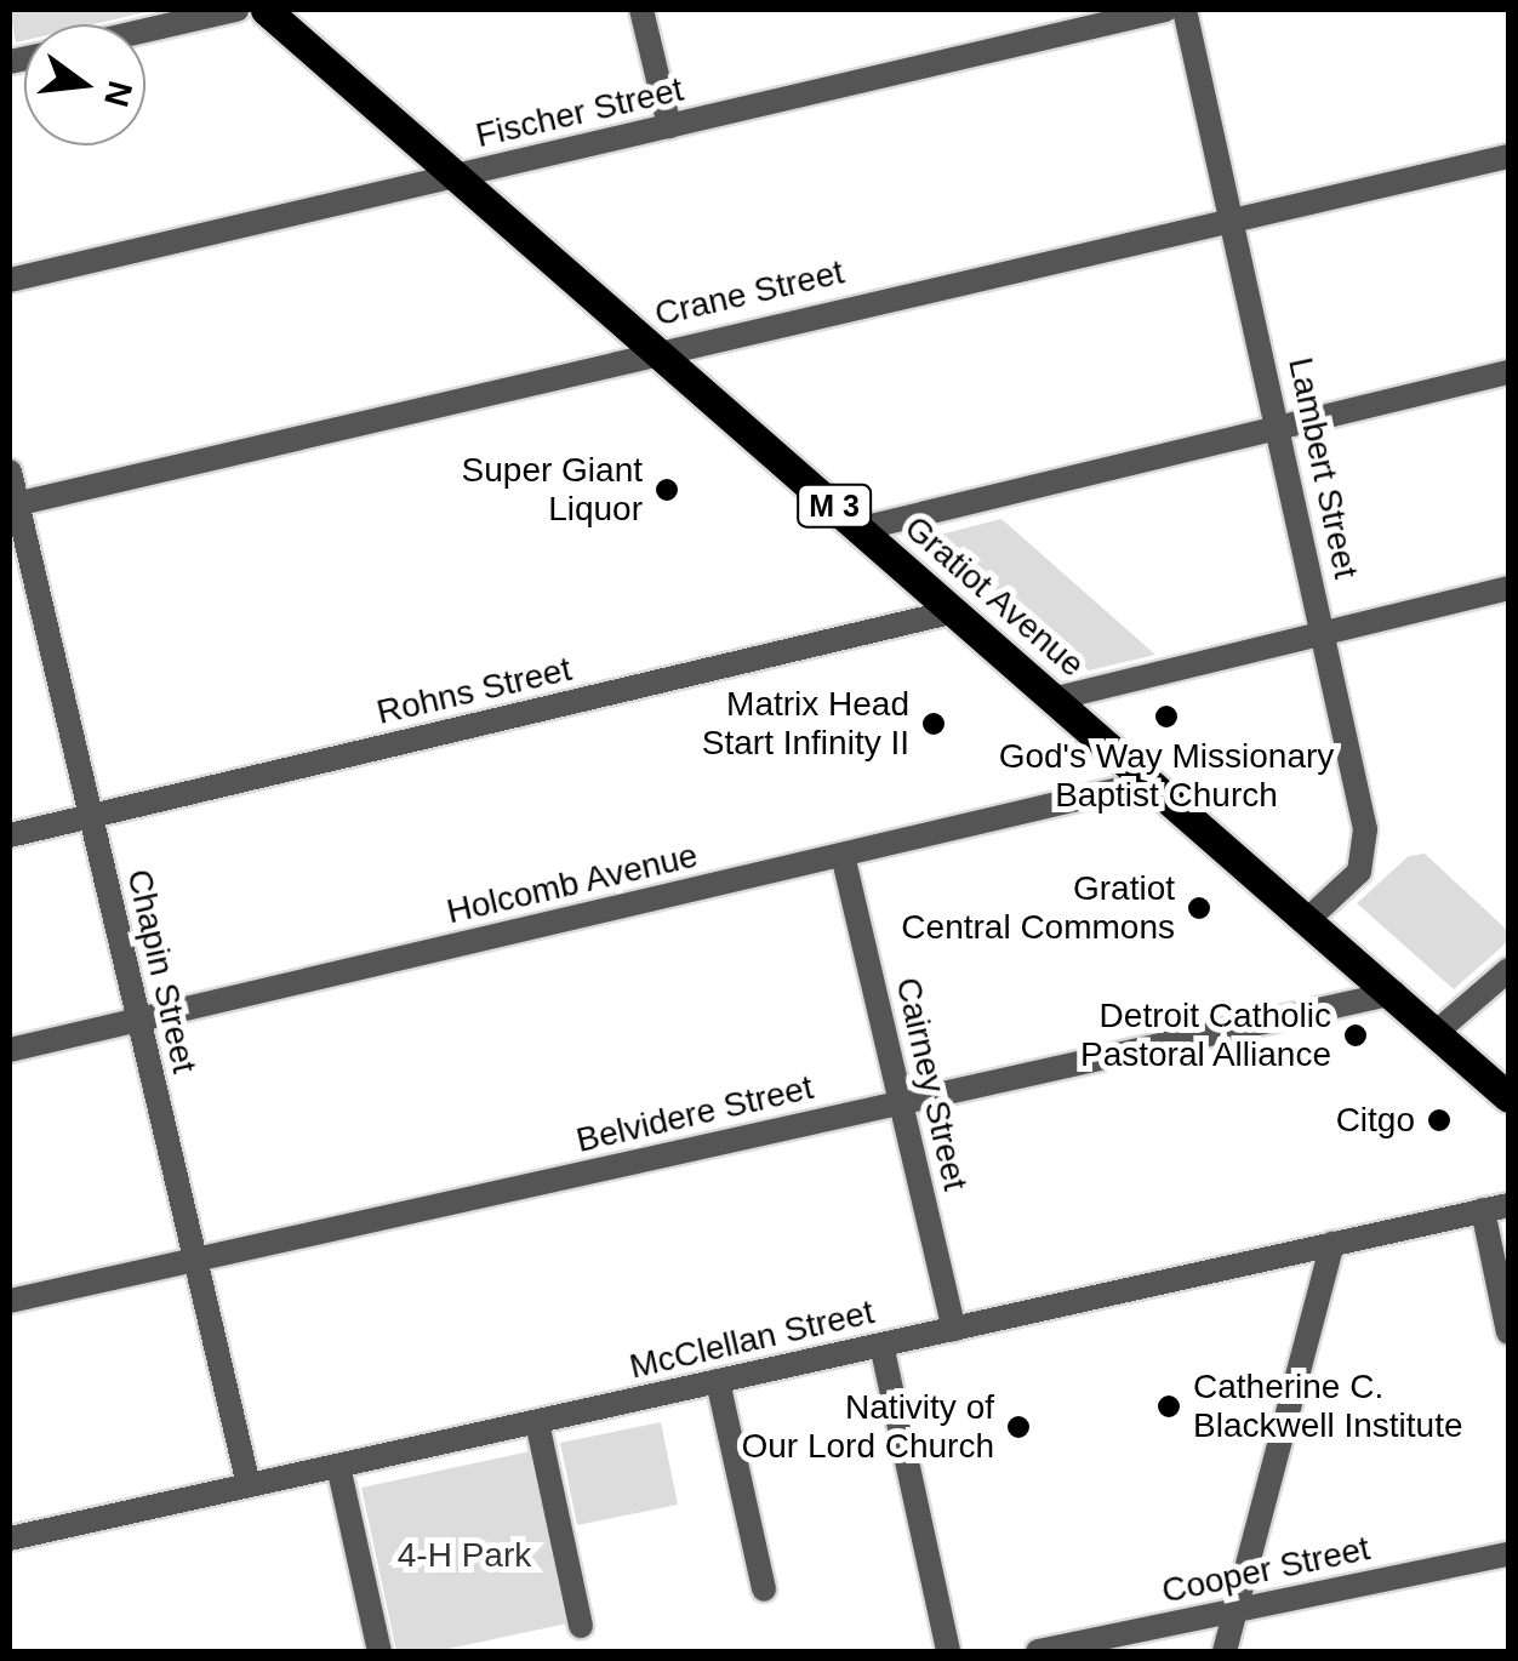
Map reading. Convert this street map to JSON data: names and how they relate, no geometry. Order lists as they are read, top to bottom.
{
  "streets": {
    "main road": ["M 3", "Gratiot Avenue"],
    "street": [
      "Fischer Street",
      "Crane Street",
      "Lambert Street",
      "Rohns Street",
      "Holcomb Avenue",
      "Chapin Street",
      "Cairney Street",
      "Belvidere Street",
      "McClellan Street",
      "Cooper Street"
    ]
  },
  "crossings": [
    ["Fischer Street", "Gratiot Avenue"],
    ["Crane Street", "Lambert Street"],
    ["Crane Street", "Gratiot Avenue"],
    ["Crane Street", "Chapin Street"],
    ["Lambert Street", "Gratiot Avenue"],
    ["Gratiot Avenue", "Rohns Street"],
    ["Gratiot Avenue", "Holcomb Avenue"],
    ["Gratiot Avenue", "Belvidere Street"],
    ["Rohns Street", "Chapin Street"],
    ["Holcomb Avenue", "Chapin Street"],
    ["Holcomb Avenue", "Cairney Street"],
    ["Chapin Street", "Belvidere Street"],
    ["Chapin Street", "McClellan Street"],
    ["Cairney Street", "Belvidere Street"],
    ["Cairney Street", "McClellan Street"]
  ],
  "parks": ["4-H Park"],
  "places": [
    "Super Giant Liquor",
    "God's Way Missionary Baptist Church",
    "Matrix Head Start Infinity II",
    "Gratiot Central Commons",
    "Detroit Catholic Pastoral Alliance",
    "Citgo",
    "Catherine C. Blackwell Institute",
    "Nativity of Our Lord Church"
  ],
  "north": "right"
}
